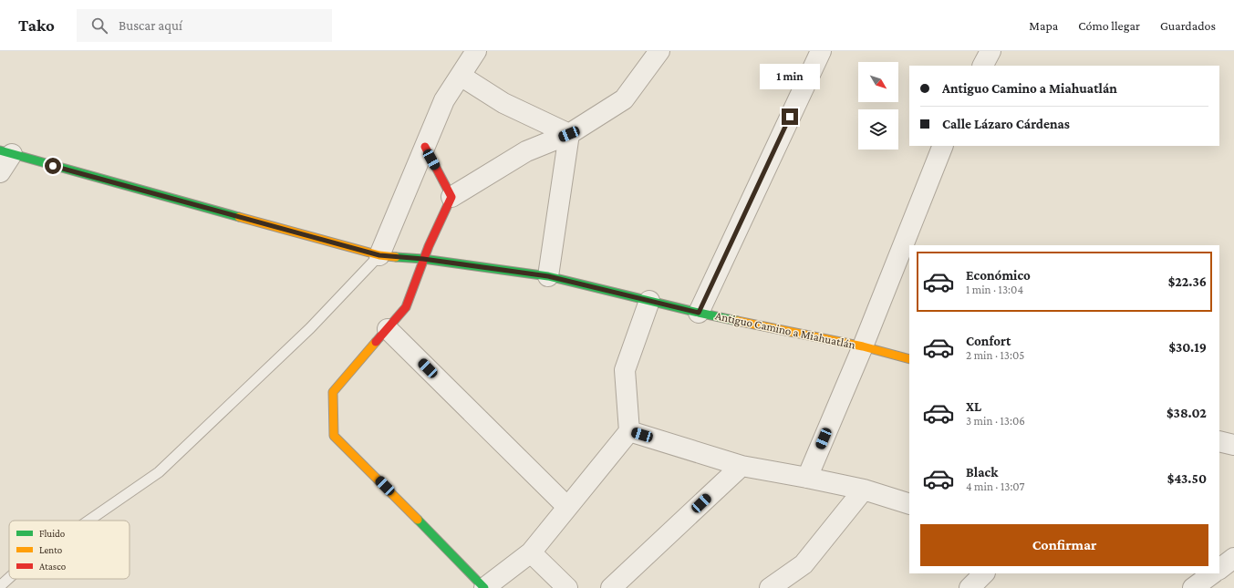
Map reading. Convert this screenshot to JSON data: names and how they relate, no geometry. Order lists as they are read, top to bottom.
{
  "streets": {
    "street": ["Antiguo Camino a Miahuatlán"]
  },
  "legend": ["Fluido", "Lento", "Atasco"],
  "north": "bottom right",
  "page": {
    "header": "Tako",
    "search": "Buscar aquí",
    "nav": ["Mapa", "Cómo llegar", "Guardados"],
    "bubble": "1 min",
    "banner": ["Antiguo Camino a Miahuatlán", "Calle Lázaro Cárdenas"],
    "list": [
      {
        "name": "Económico",
        "note": "1 min · 13:04",
        "value": "$22.36"
      },
      {
        "name": "Confort",
        "note": "2 min · 13:05",
        "value": "$30.19"
      },
      {
        "name": "XL",
        "note": "3 min · 13:06",
        "value": "$38.02"
      },
      {
        "name": "Black",
        "note": "4 min · 13:07",
        "value": "$43.50"
      }
    ],
    "buttons": "Confirmar"
  }
}
